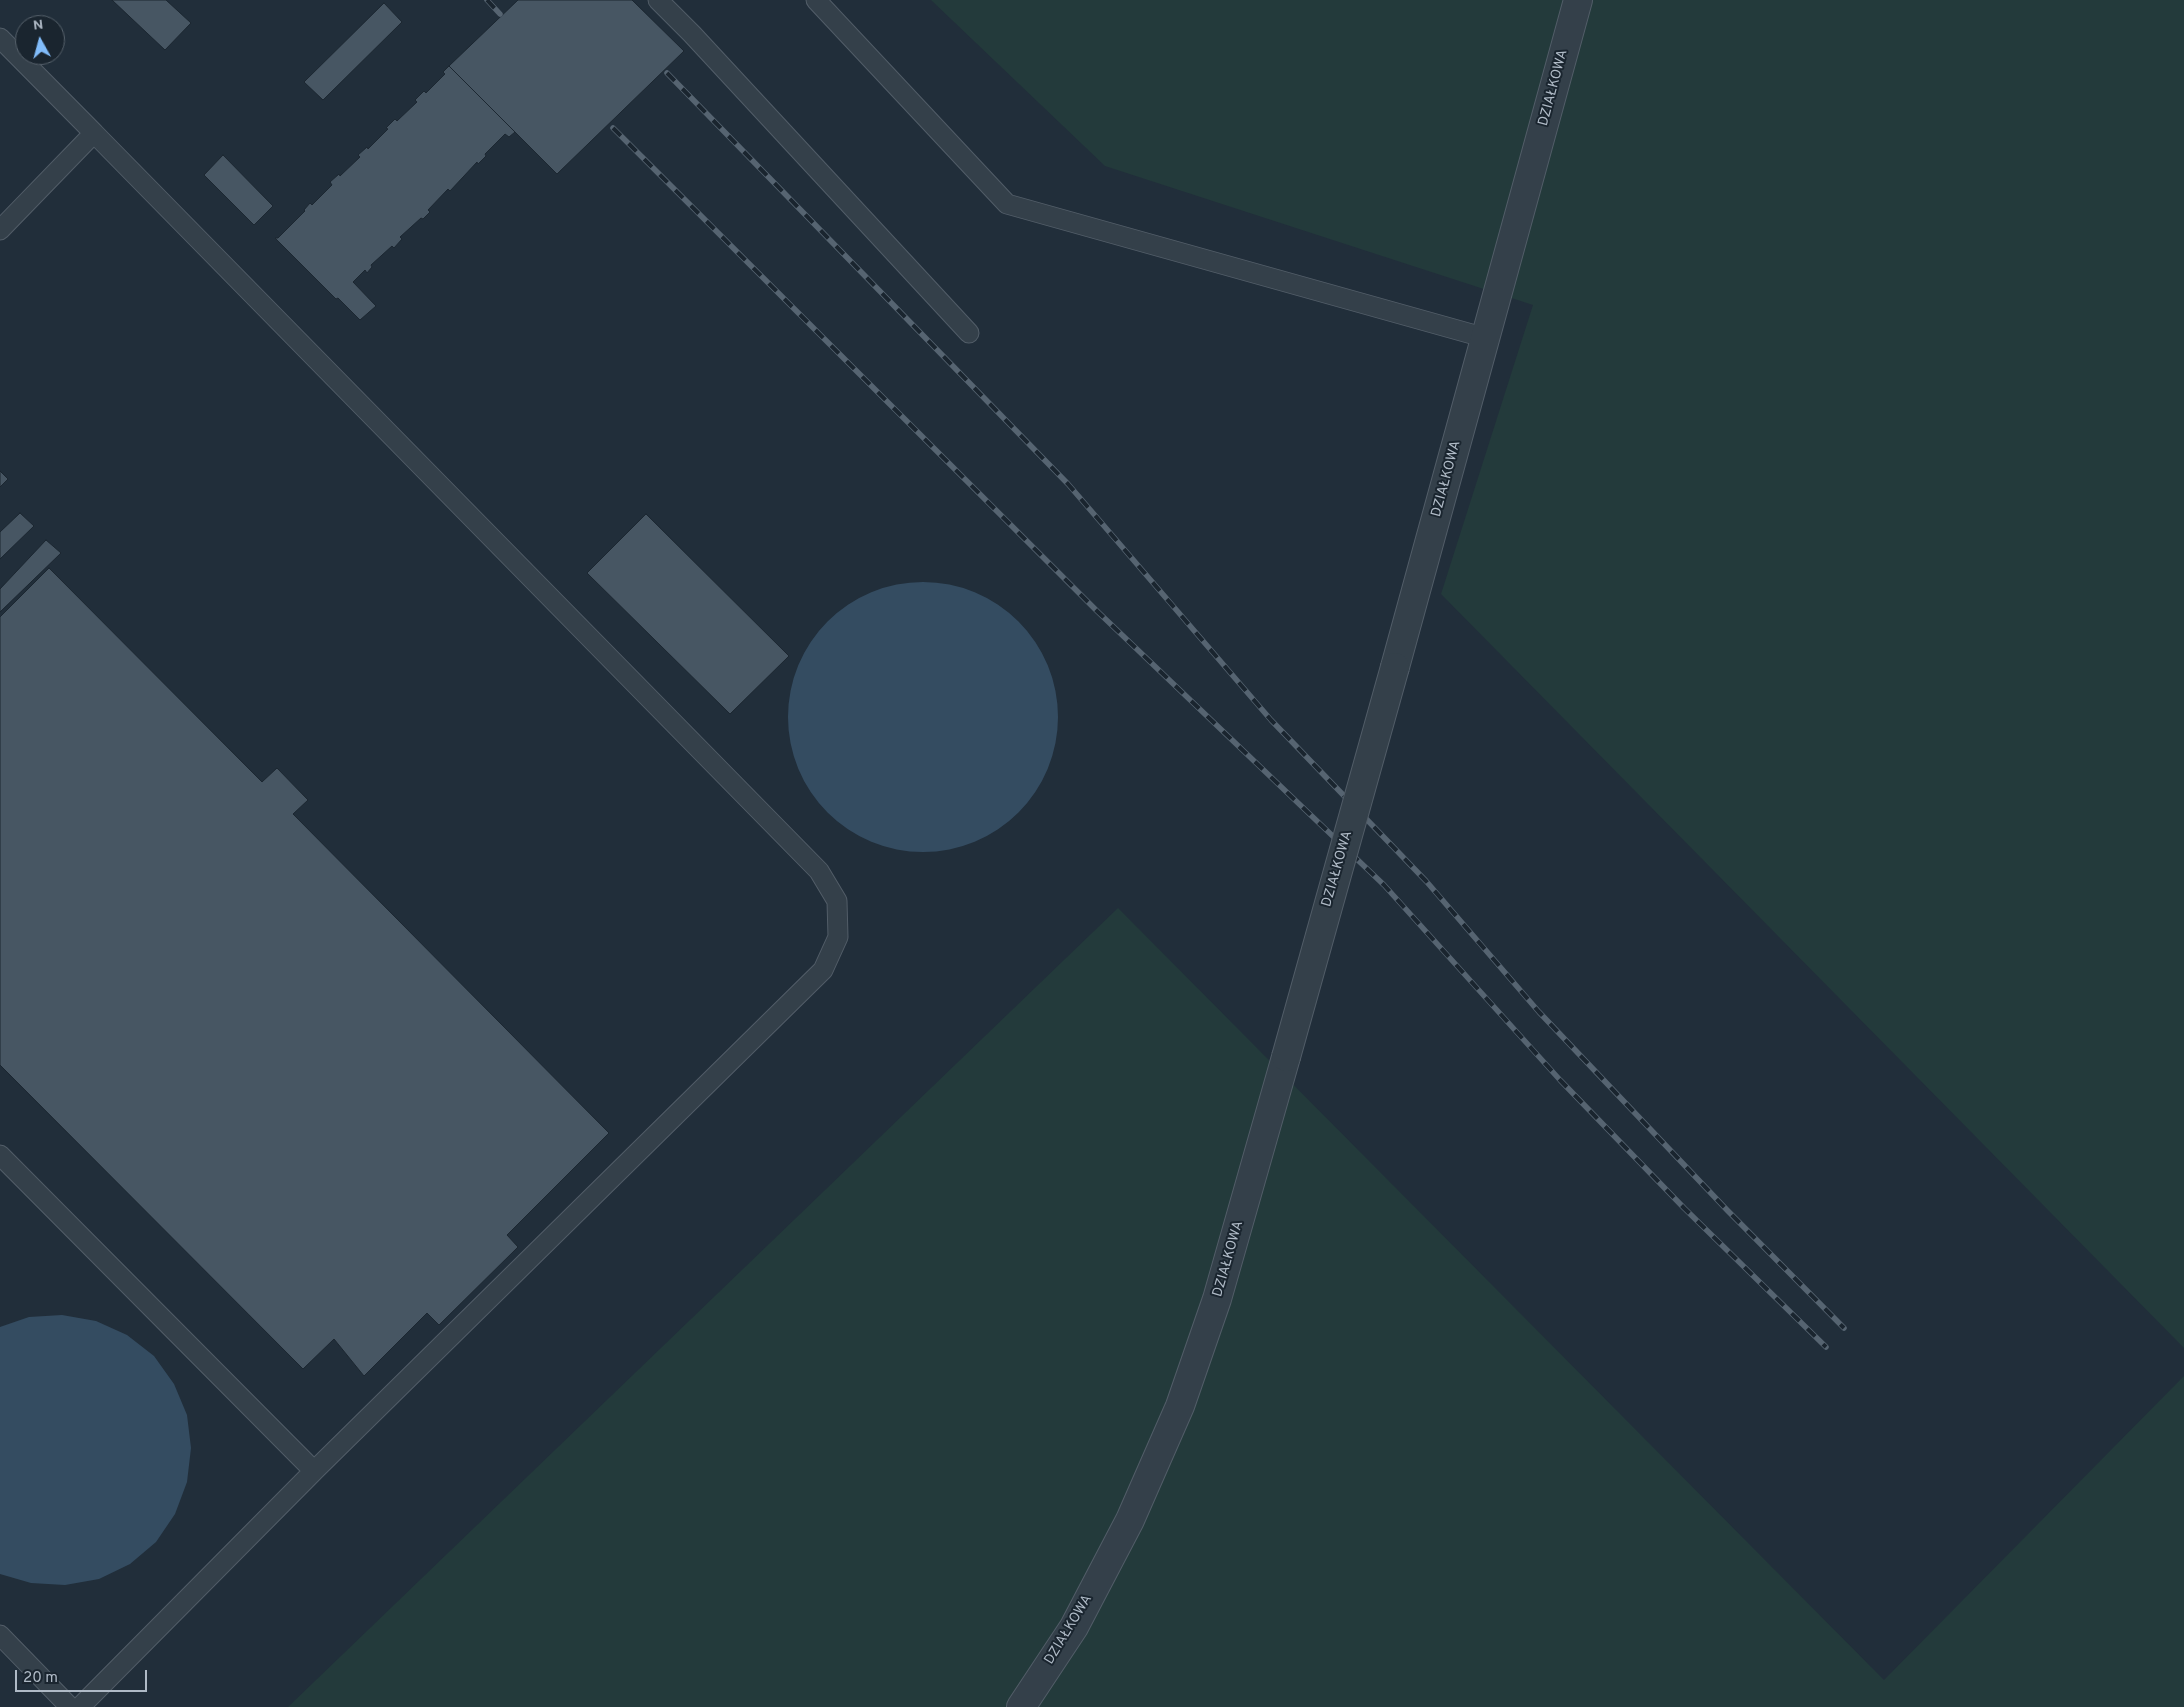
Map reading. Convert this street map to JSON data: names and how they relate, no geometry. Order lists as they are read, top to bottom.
{
  "streets": {
    "street": ["DZIAŁKOWA"]
  },
  "scale_bar": "20 m",
  "north": "top"
}
